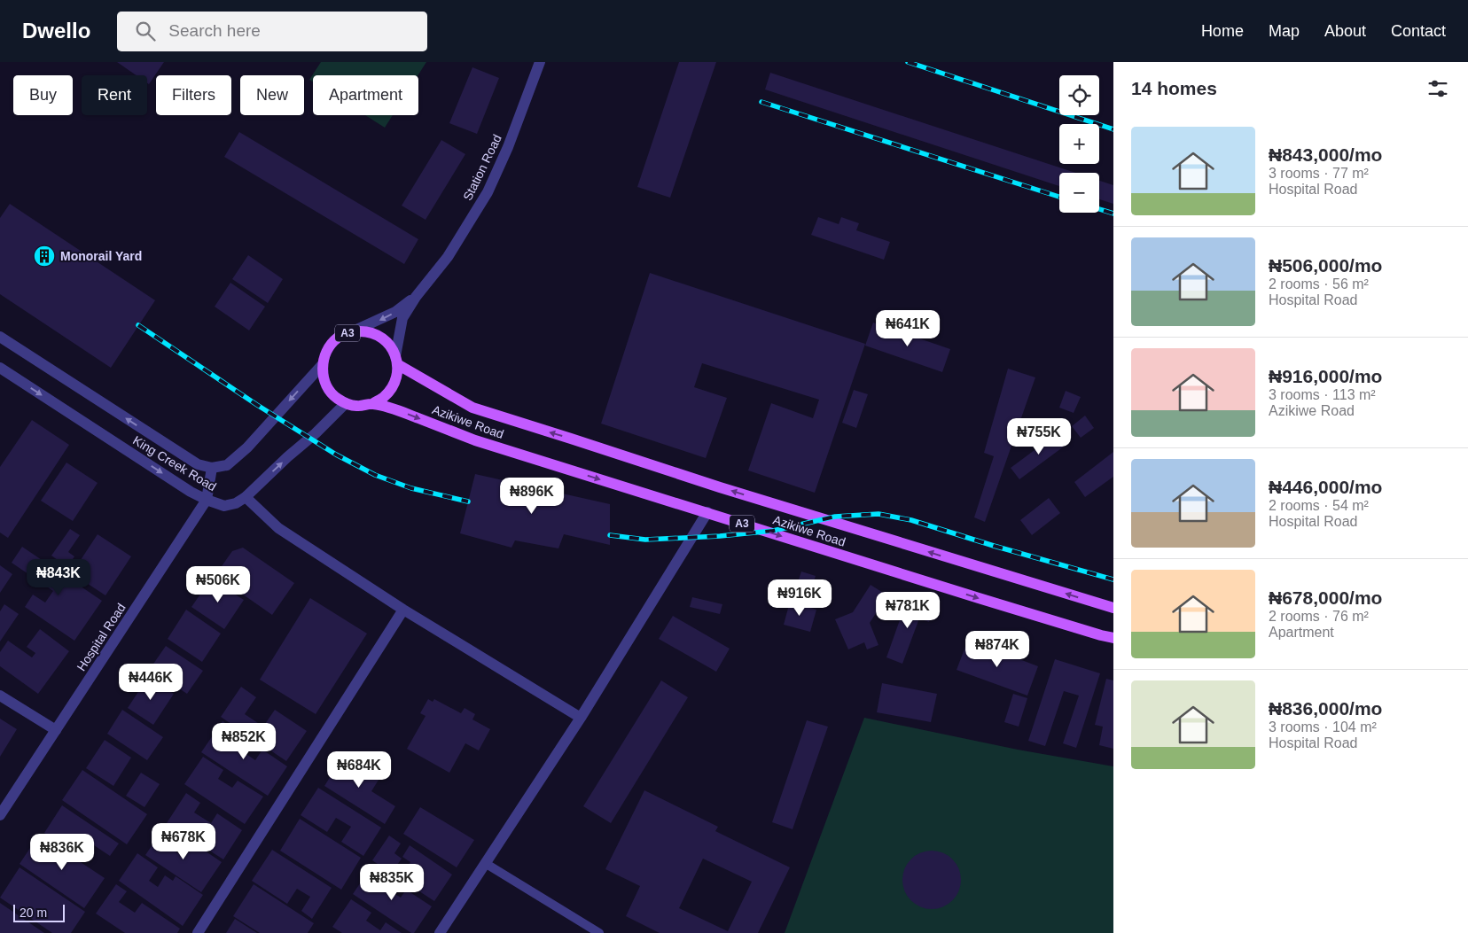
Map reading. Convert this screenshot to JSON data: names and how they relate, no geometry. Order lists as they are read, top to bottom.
{
  "streets": {
    "main road": ["A3", "Azikiwe Road"],
    "street": ["Station Road", "King Creek Road", "Hospital Road"]
  },
  "crossings": [
    ["Station Road", "A3"],
    ["Station Road", "Azikiwe Road"],
    ["Station Road", "King Creek Road"],
    ["A3", "Azikiwe Road"],
    ["A3", "King Creek Road"],
    ["Azikiwe Road", "King Creek Road"],
    ["King Creek Road", "Hospital Road"]
  ],
  "places": {
    "building": ["Monorail Yard"]
  },
  "scale_bar": "20 m",
  "page": {
    "header": "Dwello",
    "search": "Search here",
    "nav": [
      "Home",
      "Map",
      "About",
      "Contact"
    ],
    "heading": "14 homes",
    "map_buttons": ["+", "−"],
    "chip": [
      "Buy",
      "Rent",
      "Filters",
      "New",
      "Apartment"
    ],
    "list": [
      {
        "name": "₦843,000/mo",
        "note": "3 rooms · 77 m² · Hospital Road"
      },
      {
        "name": "₦506,000/mo",
        "note": "2 rooms · 56 m² · Hospital Road"
      },
      {
        "name": "₦916,000/mo",
        "note": "3 rooms · 113 m² · Azikiwe Road"
      },
      {
        "name": "₦446,000/mo",
        "note": "2 rooms · 54 m² · Hospital Road"
      },
      {
        "name": "₦678,000/mo",
        "note": "2 rooms · 76 m² · Apartment"
      },
      {
        "name": "₦836,000/mo",
        "note": "3 rooms · 104 m² · Hospital Road"
      }
    ],
    "price": [
      "₦641K",
      "₦755K",
      "₦896K",
      "₦843K",
      "₦506K",
      "₦916K",
      "₦781K",
      "₦874K",
      "₦446K",
      "₦852K",
      "₦684K",
      "₦678K",
      "₦836K",
      "₦835K"
    ],
    "scale": "20 m"
  }
}
